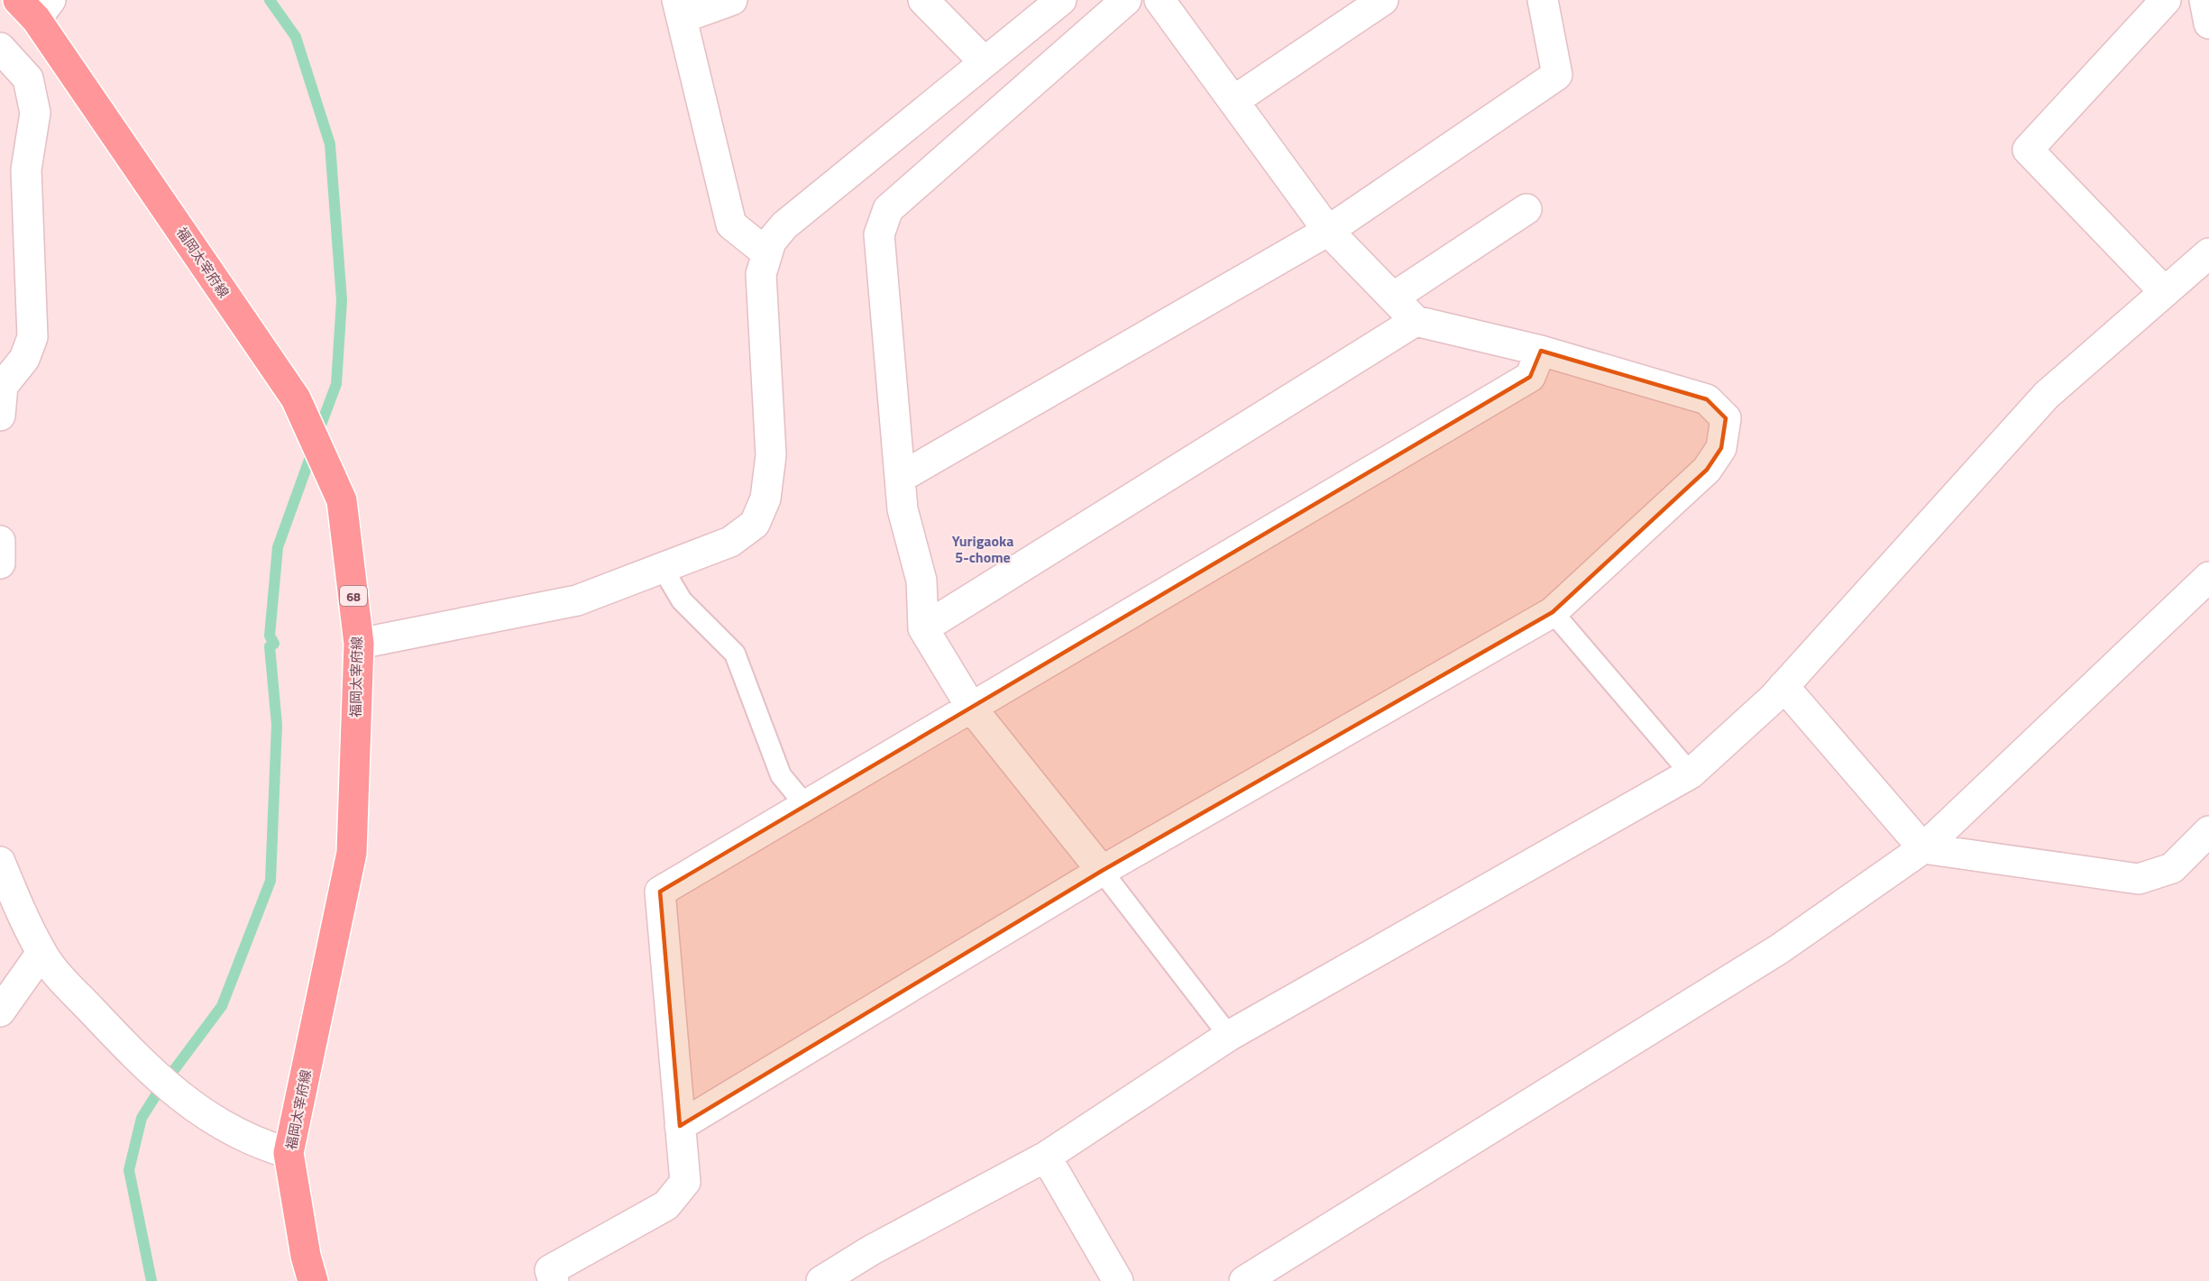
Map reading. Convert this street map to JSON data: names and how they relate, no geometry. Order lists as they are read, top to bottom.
{
  "streets": {
    "main road": ["福岡太宰府線", "68"]
  },
  "districts": ["Yurigaoka 5-chome"]
}
